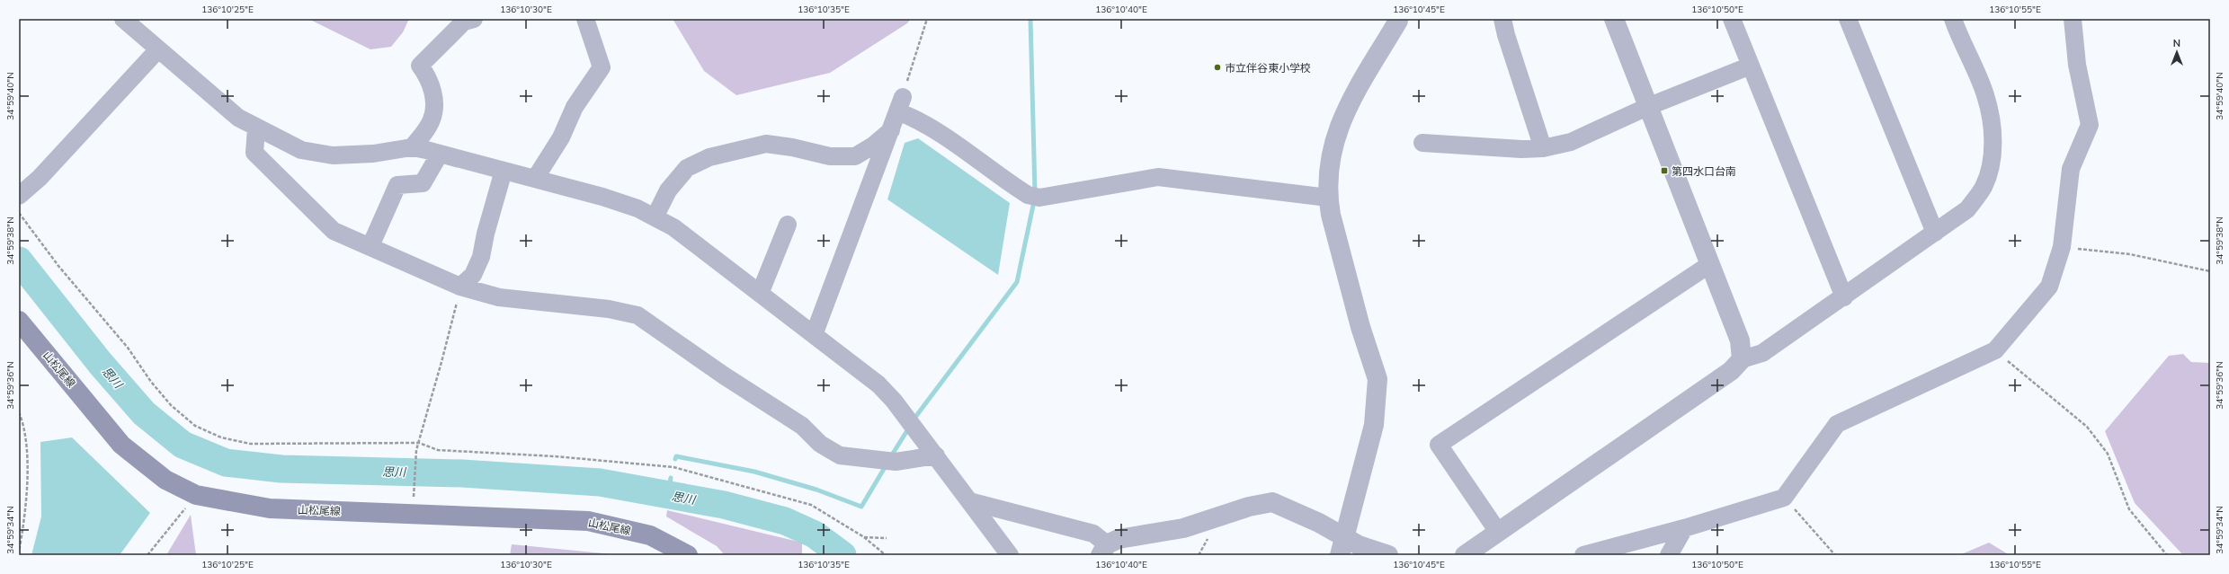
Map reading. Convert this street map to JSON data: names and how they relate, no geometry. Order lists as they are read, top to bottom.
{
  "streets": {
    "main road": ["山松尾線"]
  },
  "water": ["思川"],
  "places": {
    "other": ["市立伴谷東小学校"],
    "transit": ["第四水口台南"]
  },
  "north": "top",
  "coordinates": [
    "136°10'25\"E",
    "136°10'30\"E",
    "136°10'35\"E",
    "136°10'40\"E",
    "136°10'45\"E",
    "136°10'50\"E",
    "136°10'55\"E",
    "34°59'40\"N",
    "34°59'38\"N",
    "34°59'36\"N",
    "34°59'34\"N"
  ]
}
